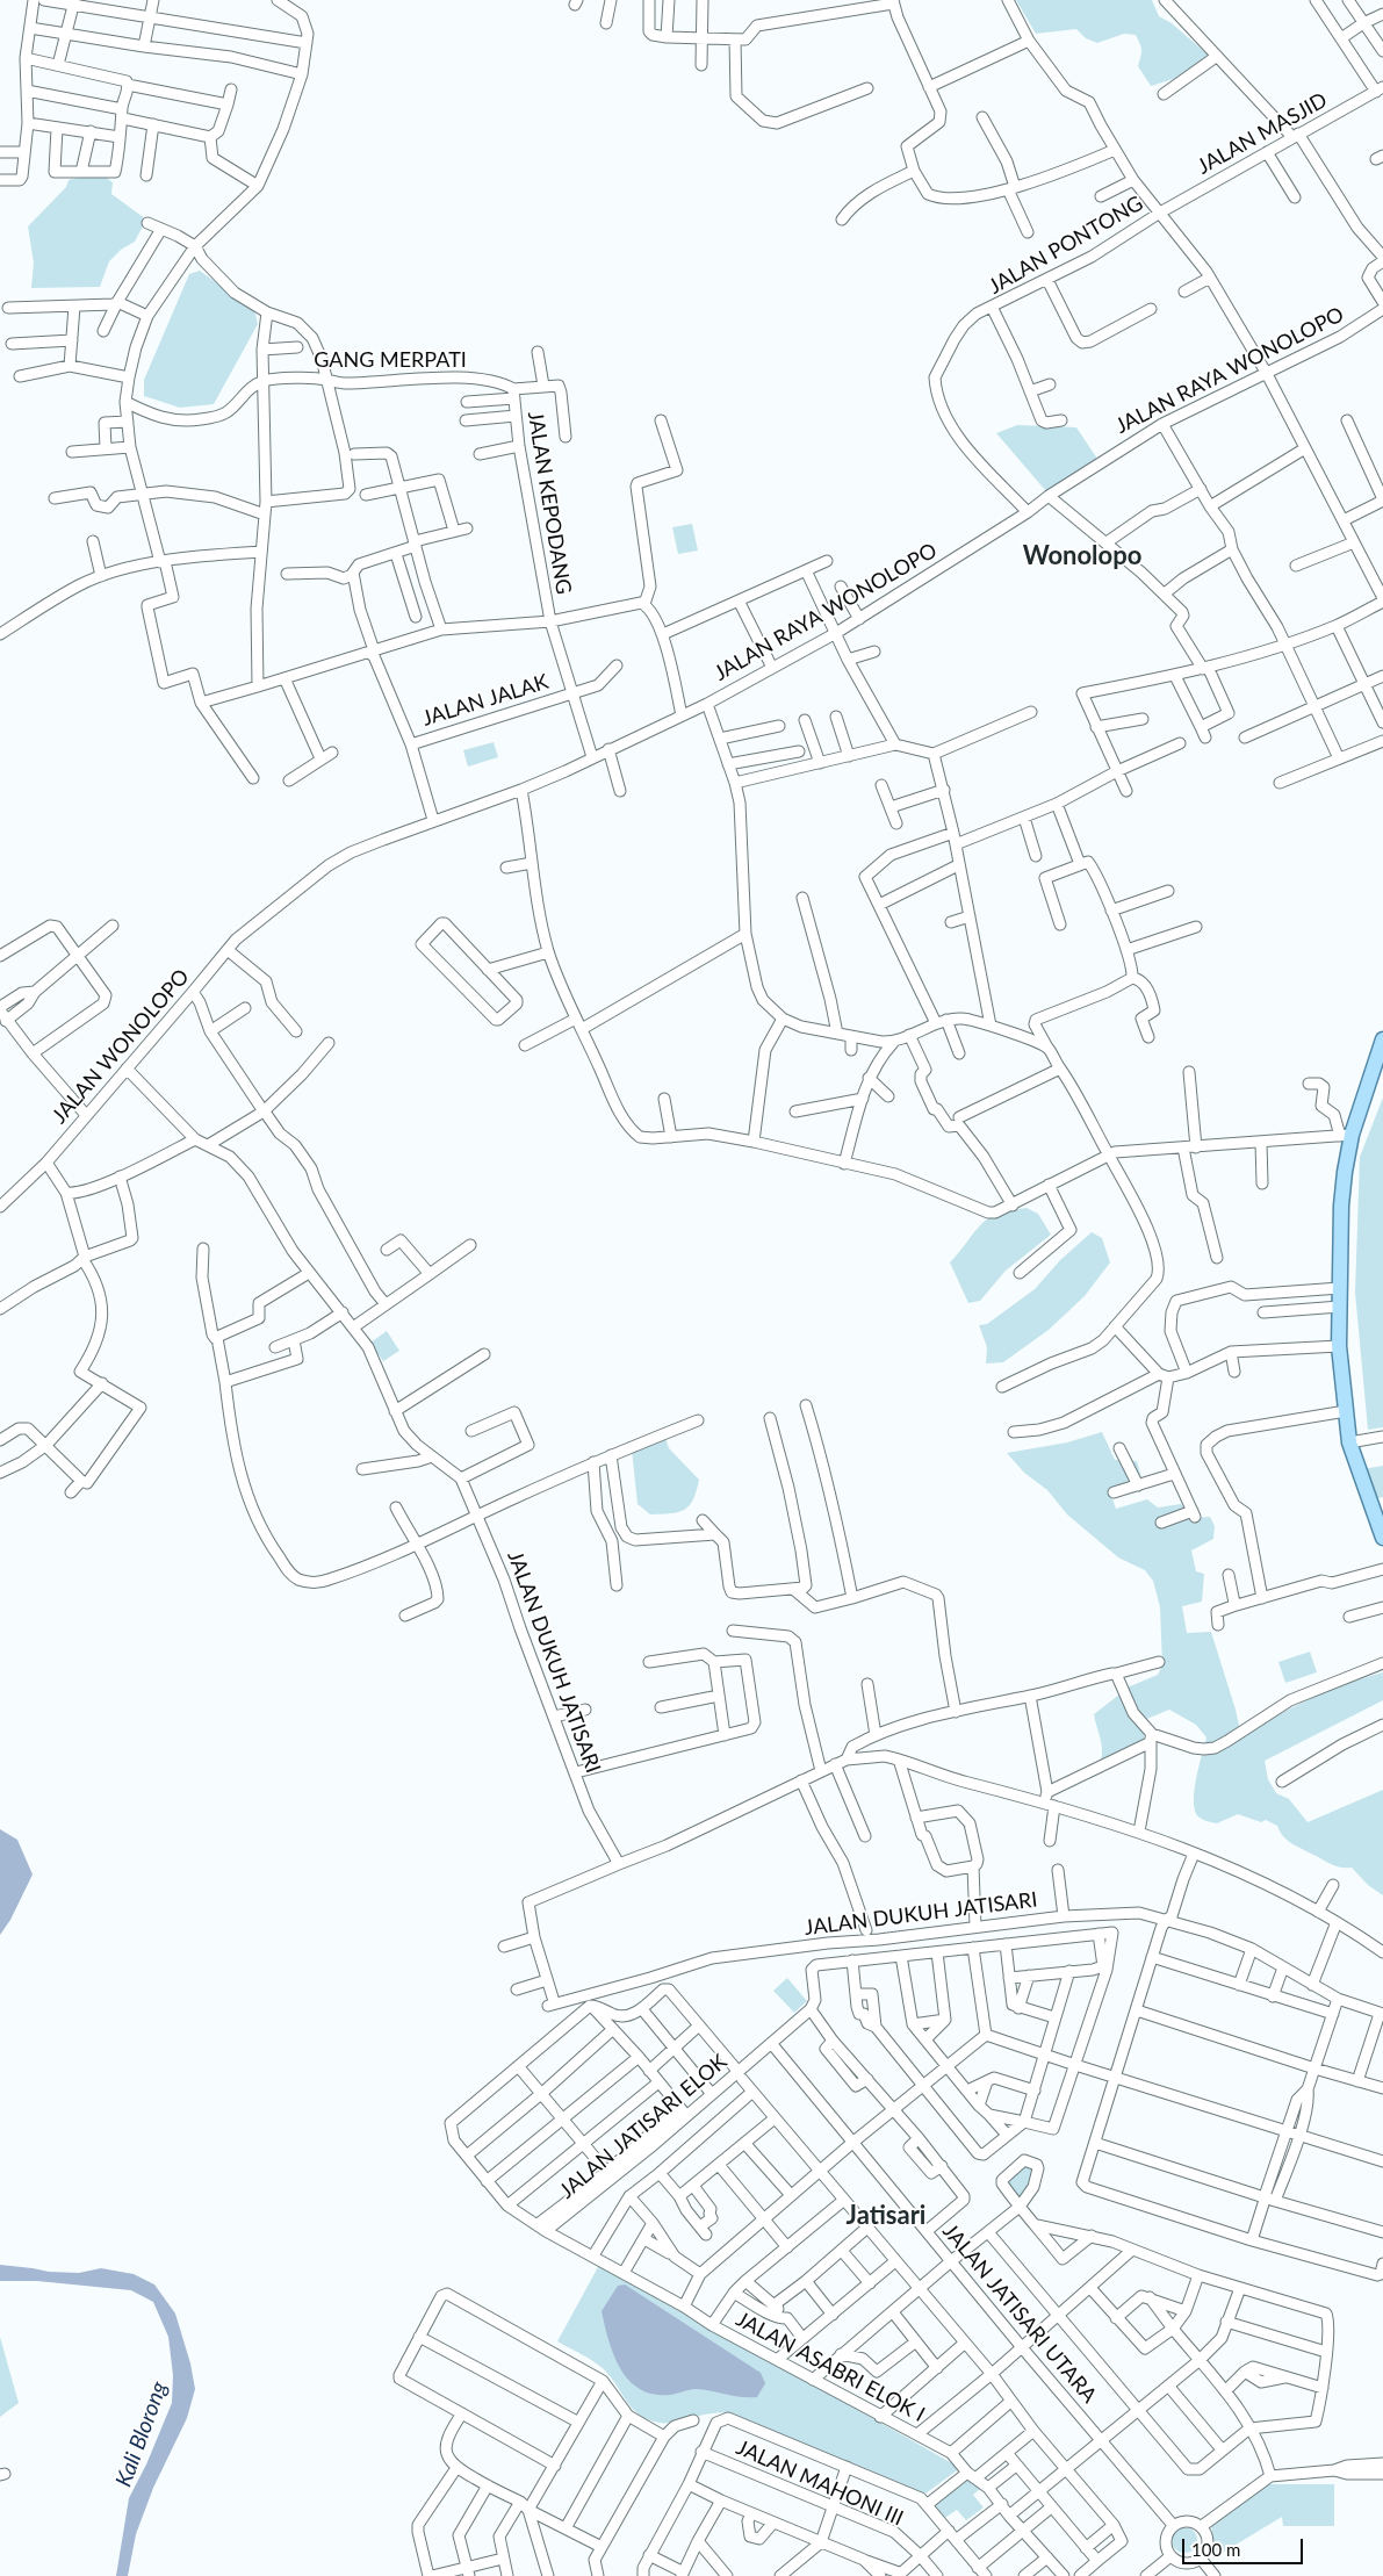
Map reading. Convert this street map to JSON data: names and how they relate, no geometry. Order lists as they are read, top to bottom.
{
  "streets": {
    "street": [
      "JALAN MASJID",
      "JALAN PONTONG",
      "GANG MERPATI",
      "JALAN RAYA WONOLOPO",
      "JALAN KEPODANG",
      "JALAN JALAK",
      "JALAN WONOLOPO",
      "JALAN DUKUH JATISARI",
      "JALAN JATISARI ELOK",
      "JALAN JATISARI UTARA",
      "JALAN ASABRI ELOK I",
      "JALAN MAHONI III"
    ]
  },
  "crossings": [
    ["JALAN MASJID", "JALAN PONTONG"],
    ["GANG MERPATI", "JALAN KEPODANG"],
    ["JALAN RAYA WONOLOPO", "JALAN KEPODANG"],
    ["JALAN RAYA WONOLOPO", "JALAN WONOLOPO"],
    ["JALAN KEPODANG", "JALAN JALAK"],
    ["JALAN JATISARI ELOK", "JALAN JATISARI UTARA"],
    ["JALAN JATISARI ELOK", "JALAN ASABRI ELOK I"]
  ],
  "districts": ["Wonolopo", "Jatisari"],
  "water": ["Kali Blorong"],
  "scale_bar": "100 m"
}
